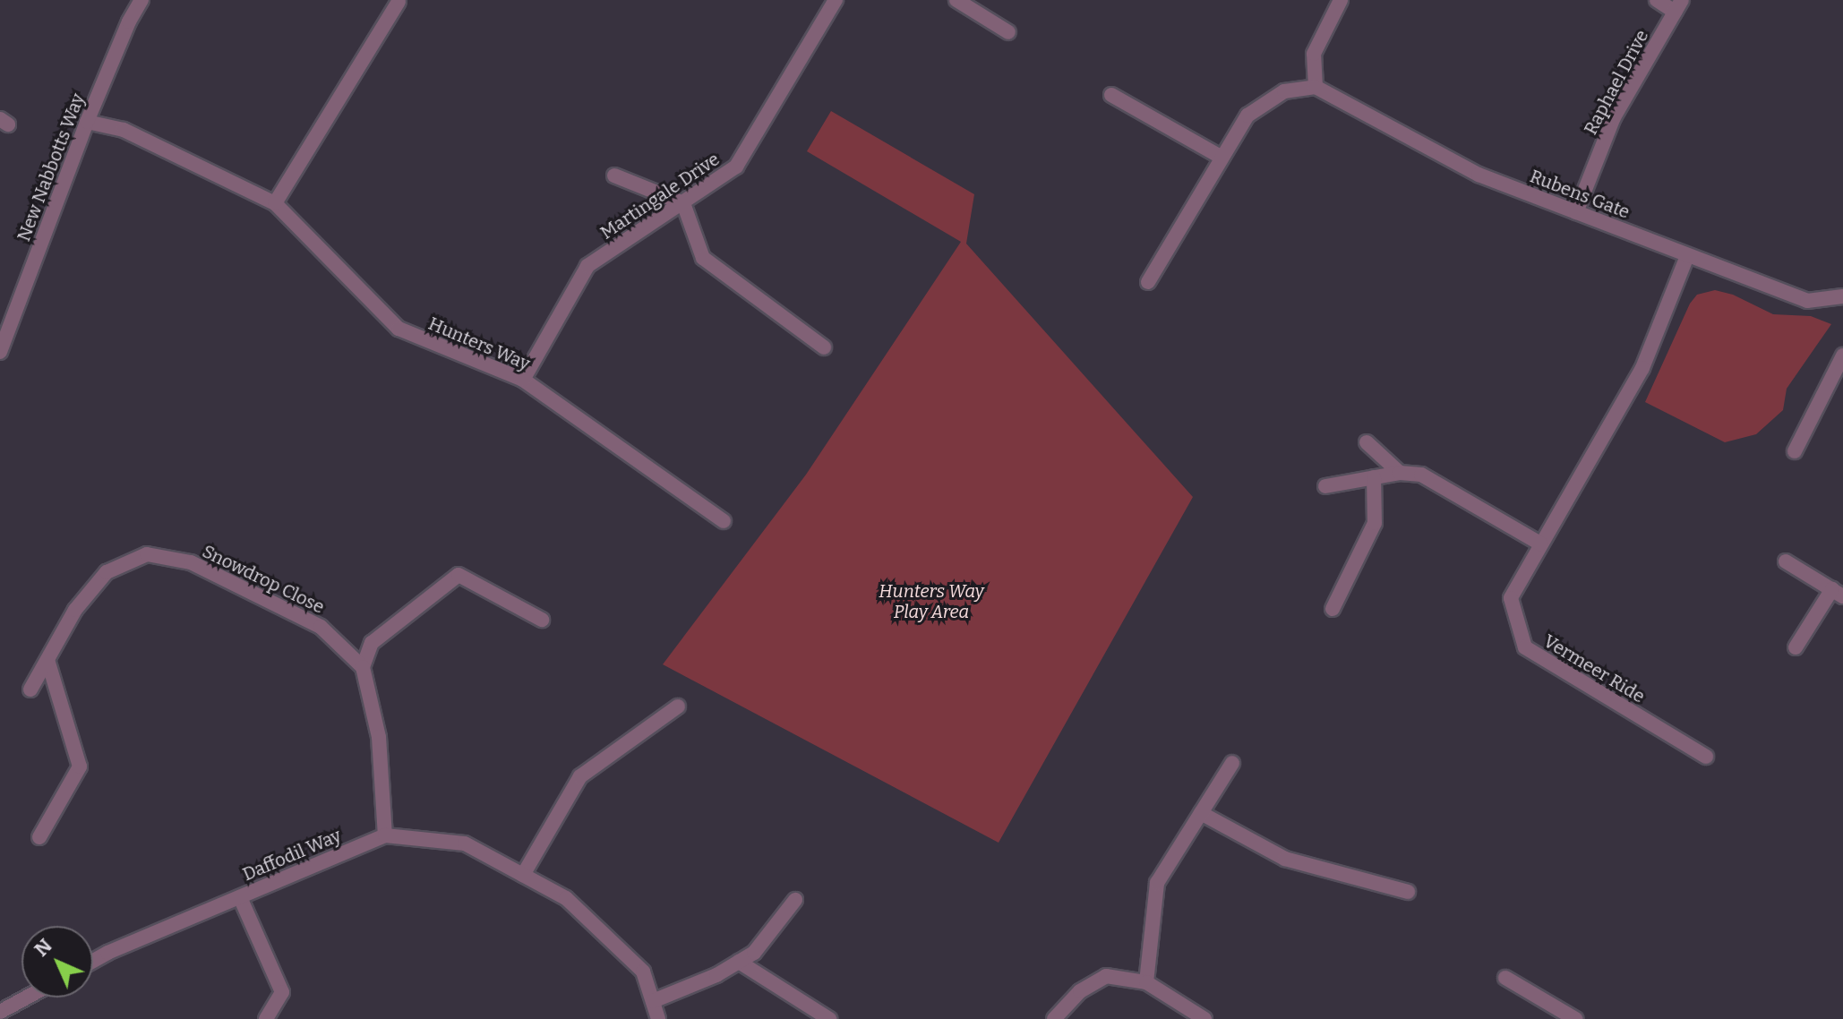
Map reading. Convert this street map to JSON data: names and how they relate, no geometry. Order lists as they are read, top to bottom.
{
  "streets": {
    "street": [
      "Raphael Drive",
      "New Nabbotts Way",
      "Rubens Gate",
      "Martingale Drive",
      "Hunters Way",
      "Snowdrop Close",
      "Vermeer Ride",
      "Daffodil Way"
    ]
  },
  "crossings": [
    ["Raphael Drive", "Rubens Gate"],
    ["New Nabbotts Way", "Hunters Way"],
    ["Rubens Gate", "Vermeer Ride"],
    ["Martingale Drive", "Hunters Way"]
  ],
  "parks": ["Hunters Way Play Area"],
  "north": "top left"
}
